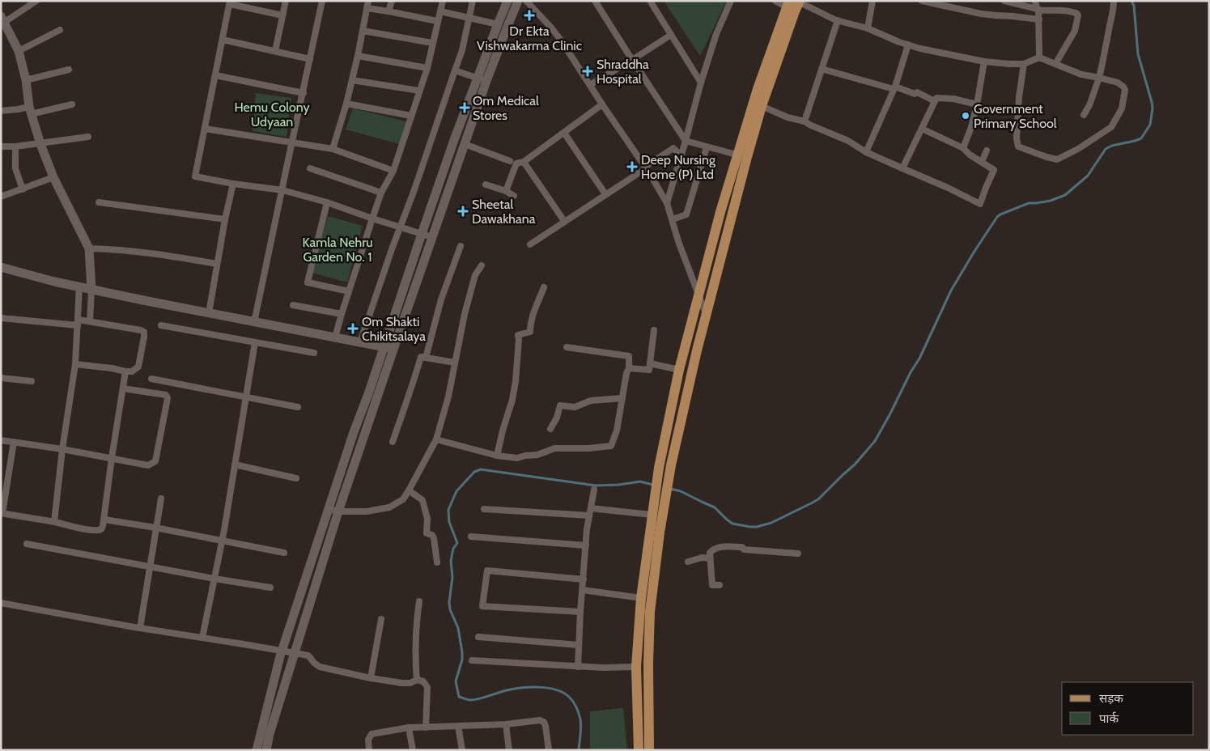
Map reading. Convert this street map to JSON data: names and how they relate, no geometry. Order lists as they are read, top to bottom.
{
  "parks": ["Hemu Colony Udyaan", "Kamla Nehru Garden No. 1"],
  "places": {
    "health": [
      "Dr Ekta Vishwakarma Clinic",
      "Shraddha Hospital",
      "Om Medical Stores",
      "Deep Nursing Home (P) Ltd",
      "Sheetal Dawakhana",
      "Om Shakti Chikitsalaya"
    ],
    "other": ["Government Primary School"]
  },
  "legend": ["सड़क", "पार्क"]
}
